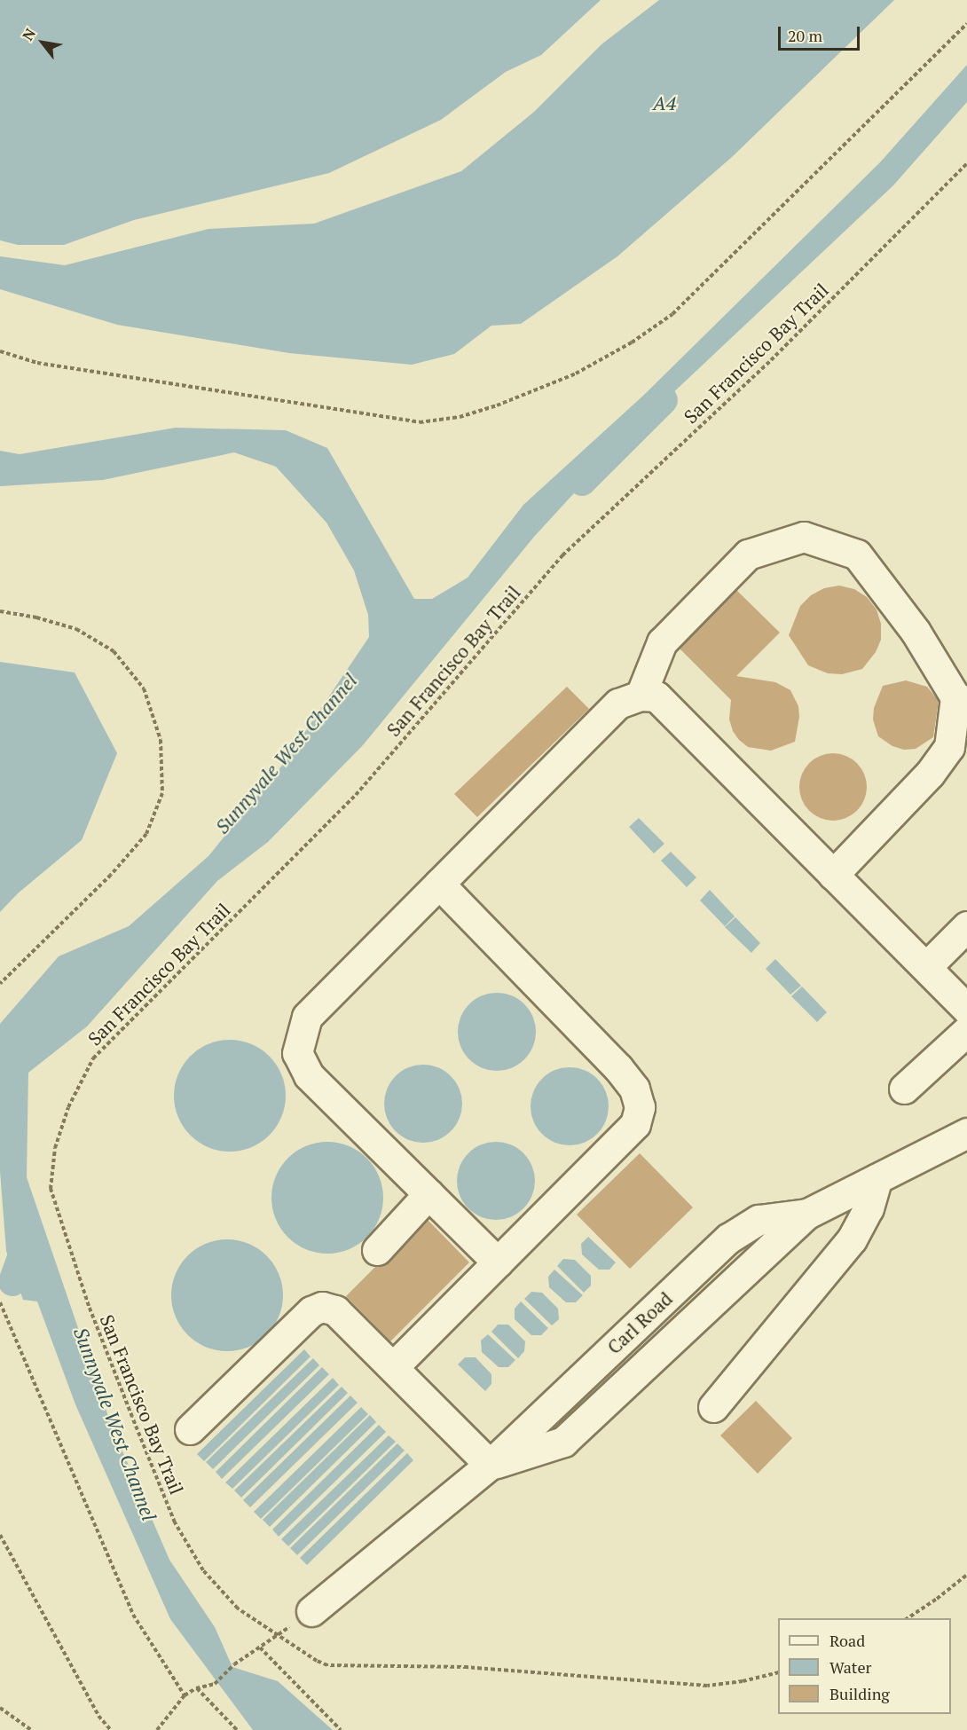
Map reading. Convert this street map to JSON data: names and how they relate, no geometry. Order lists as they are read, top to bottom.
{
  "streets": {
    "lane": ["Carl Road"],
    "path": ["San Francisco Bay Trail"]
  },
  "water": ["A4", "Sunnyvale West Channel"],
  "legend": ["Road", "Water", "Building"],
  "scale_bar": "20 m",
  "north": "top left"
}
